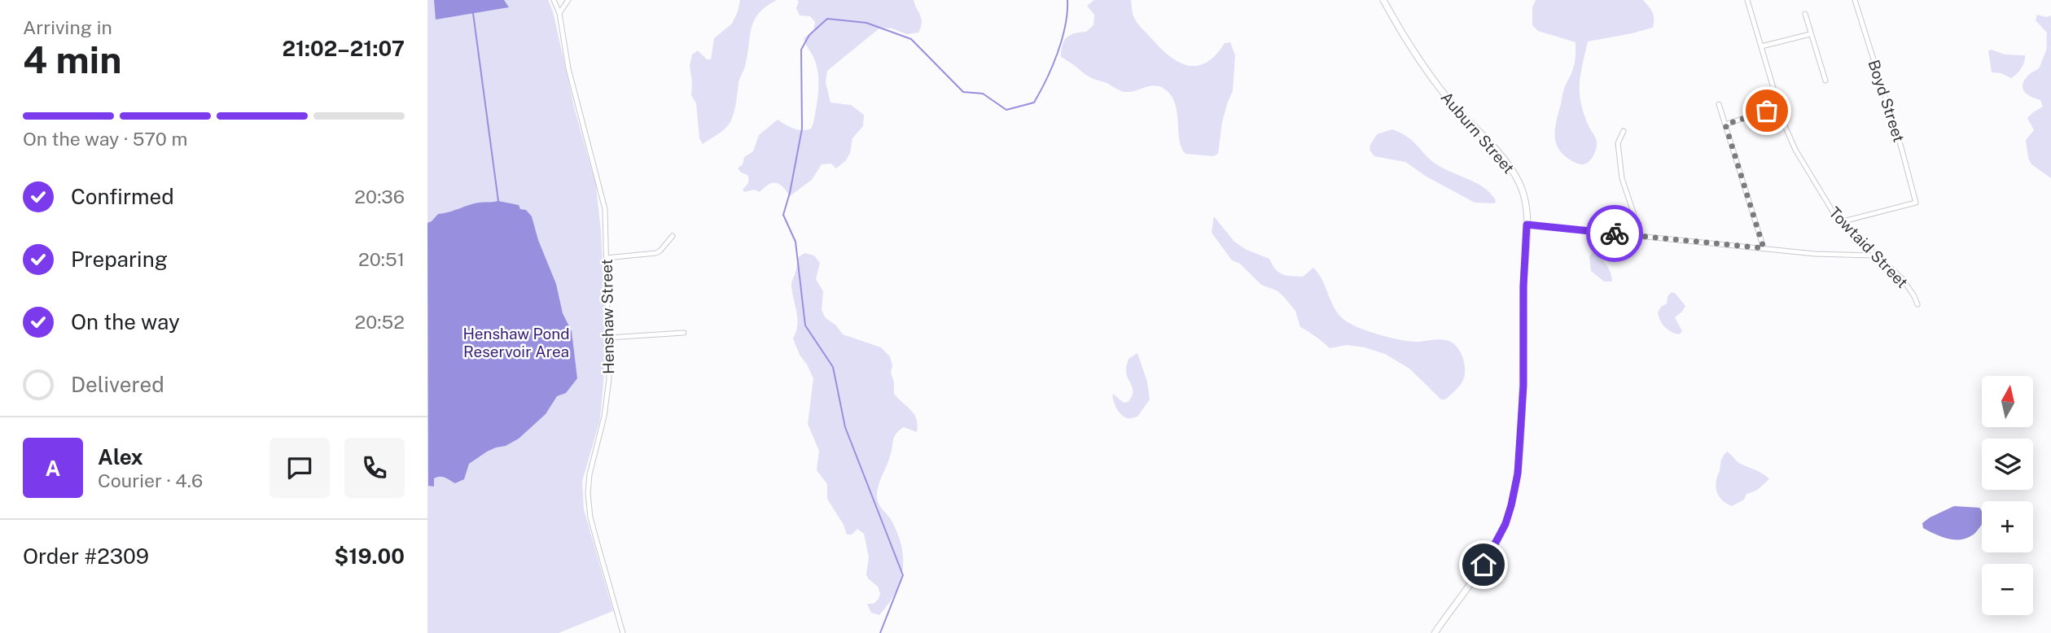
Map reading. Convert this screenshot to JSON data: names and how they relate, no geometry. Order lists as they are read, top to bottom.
{
  "streets": {
    "street": [
      "Boyd Street",
      "Auburn Street",
      "Towtaid Street",
      "Henshaw Street"
    ]
  },
  "crossings": [
    ["Boyd Street", "Towtaid Street"]
  ],
  "parks": ["Henshaw Pond Reservoir Area"],
  "north": "top",
  "page": {
    "heading": ["4 min", "Arriving in", "21:02–21:07"],
    "panel": [
      "Alex",
      "Courier · 4.6",
      "Order #2309",
      "$19.00"
    ],
    "bar": "On the way · 570 m",
    "list": [
      ["Confirmed", "20:36"],
      ["Preparing", "20:51"],
      ["On the way", "20:52"],
      "Delivered"
    ],
    "map_buttons": ["+", "−"],
    "round": "A"
  }
}
